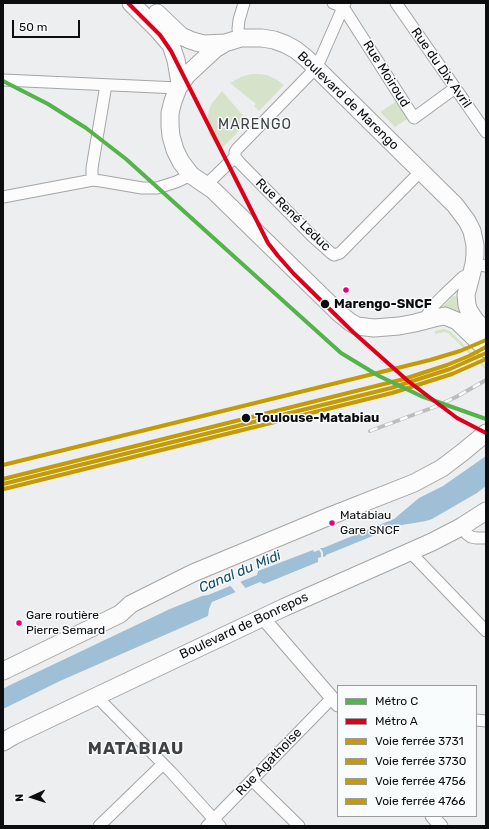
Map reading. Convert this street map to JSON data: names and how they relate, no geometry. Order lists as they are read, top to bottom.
{
  "streets": {
    "main road": ["Boulevard de Marengo", "Boulevard de Bonrepos"],
    "street": [
      "Rue du Dix Avril",
      "Rue Moiroud",
      "Rue René Leduc",
      "Rue Agathoise"
    ]
  },
  "crossings": [
    ["Rue du Dix Avril", "Rue Moiroud"],
    ["Boulevard de Marengo", "Rue René Leduc"]
  ],
  "districts": ["MARENGO", "MATABIAU"],
  "water": ["Canal du Midi"],
  "places": [
    "Marengo-SNCF",
    "Toulouse-Matabiau",
    "Matabiau Gare SNCF",
    "Gare routière Pierre Semard"
  ],
  "lines": [
    "metro line A",
    "metro line C",
    "rail line 3731",
    "rail line 3730",
    "rail line 4756",
    "rail line 4766"
  ],
  "legend": [
    "Métro C",
    "Métro A",
    "Voie ferrée 3731",
    "Voie ferrée 3730",
    "Voie ferrée 4756",
    "Voie ferrée 4766"
  ],
  "scale_bar": "50 m",
  "north": "left"
}
